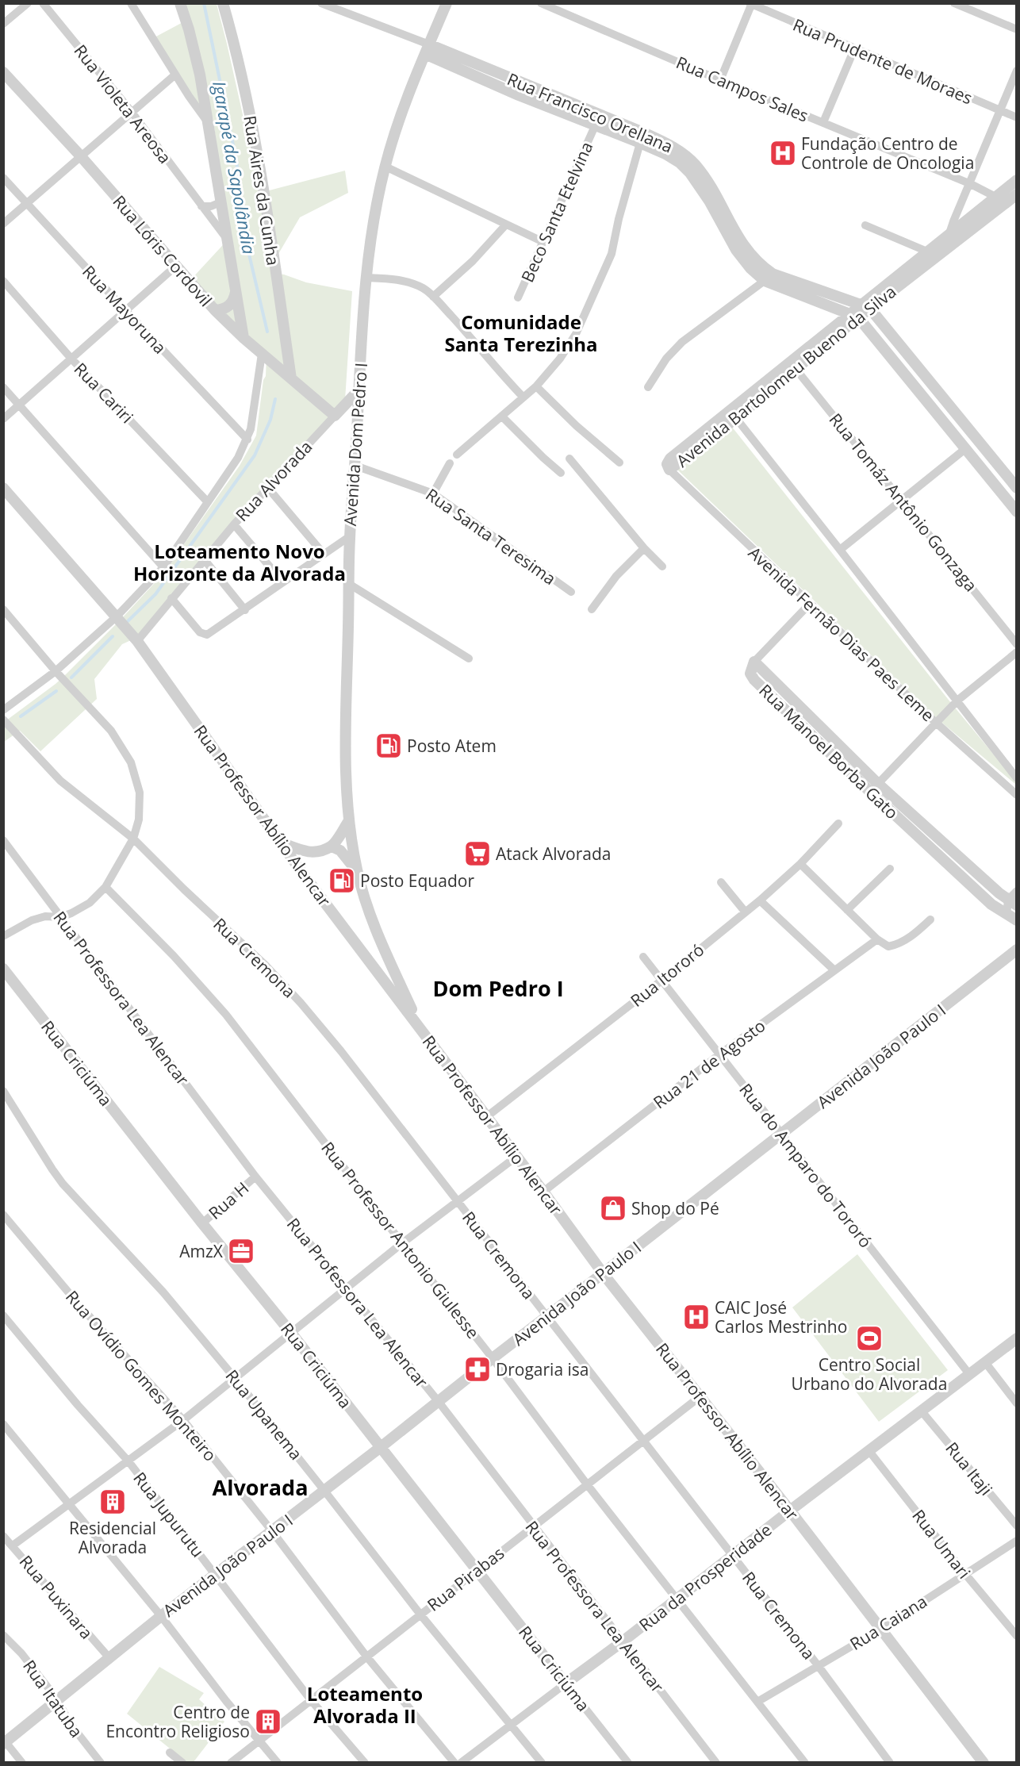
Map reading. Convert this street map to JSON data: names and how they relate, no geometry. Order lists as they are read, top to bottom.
{
  "streets": {
    "street": [
      "Rua Prudente de Moraes",
      "Rua Campos Sales",
      "Rua Violeta Areosa",
      "Rua Francisco Orellana",
      "Rua Aires da Cunha",
      "Beco Santa Etelvina",
      "Rua Lóris Cordovil",
      "Rua Mayoruna",
      "Avenida Bartolomeu Bueno da Silva",
      "Rua Cariri",
      "Avenida Dom Pedro I",
      "Rua Alvorada",
      "Rua Tomáz Antônio Gonzaga",
      "Rua Santa Teresima",
      "Avenida Fernão Dias Paes Leme",
      "Rua Manoel Borba Gato",
      "Rua Professor Abílio Alencar",
      "Rua Cremona",
      "Rua Itororó",
      "Rua Professora Lea Alencar",
      "Avenida João Paulo I",
      "Rua Criciúma",
      "Rua 21 de Agosto",
      "Rua do Amparo do Tororó",
      "Rua H",
      "Rua Professor Antonio Giulesse",
      "Rua Ovídio Gomes Monteiro",
      "Rua Upanema",
      "Rua Itaji",
      "Rua Jupurutu",
      "Rua Umari",
      "Rua da Prosperidade",
      "Rua Pirabas",
      "Rua Puxinara",
      "Rua Caiana",
      "Rua Itatuba"
    ]
  },
  "crossings": [
    ["Rua Campos Sales", "Avenida Bartolomeu Bueno da Silva"],
    ["Rua Francisco Orellana", "Beco Santa Etelvina"],
    ["Rua Francisco Orellana", "Avenida Bartolomeu Bueno da Silva"],
    ["Rua Francisco Orellana", "Avenida Dom Pedro I"],
    ["Rua Aires da Cunha", "Rua Lóris Cordovil"],
    ["Rua Lóris Cordovil", "Rua Alvorada"],
    ["Avenida Bartolomeu Bueno da Silva", "Rua Tomáz Antônio Gonzaga"],
    ["Avenida Bartolomeu Bueno da Silva", "Avenida Fernão Dias Paes Leme"],
    ["Avenida Dom Pedro I", "Rua Alvorada"],
    ["Avenida Dom Pedro I", "Rua Santa Teresima"],
    ["Avenida Dom Pedro I", "Rua Professor Abílio Alencar"],
    ["Rua Alvorada", "Rua Professor Abílio Alencar"],
    ["Rua Professor Abílio Alencar", "Rua Itororó"],
    ["Rua Professor Abílio Alencar", "Avenida João Paulo I"],
    ["Rua Professor Abílio Alencar", "Rua 21 de Agosto"],
    ["Rua Professor Abílio Alencar", "Rua da Prosperidade"],
    ["Rua Professor Abílio Alencar", "Rua Pirabas"],
    ["Rua Professor Abílio Alencar", "Rua Caiana"],
    ["Rua Cremona", "Avenida João Paulo I"],
    ["Rua Cremona", "Rua da Prosperidade"],
    ["Rua Cremona", "Rua Pirabas"],
    ["Rua Cremona", "Rua Caiana"],
    ["Rua Itororó", "Rua do Amparo do Tororó"],
    ["Rua Professora Lea Alencar", "Avenida João Paulo I"],
    ["Rua Professora Lea Alencar", "Rua H"],
    ["Rua Professora Lea Alencar", "Rua da Prosperidade"],
    ["Rua Professora Lea Alencar", "Rua Pirabas"],
    ["Avenida João Paulo I", "Rua Criciúma"],
    ["Avenida João Paulo I", "Rua do Amparo do Tororó"],
    ["Avenida João Paulo I", "Rua Professor Antonio Giulesse"],
    ["Avenida João Paulo I", "Rua Ovídio Gomes Monteiro"],
    ["Avenida João Paulo I", "Rua Upanema"],
    ["Avenida João Paulo I", "Rua Jupurutu"],
    ["Avenida João Paulo I", "Rua Puxinara"],
    ["Avenida João Paulo I", "Rua Itatuba"],
    ["Rua Criciúma", "Rua H"],
    ["Rua Criciúma", "Rua da Prosperidade"],
    ["Rua Criciúma", "Rua Pirabas"],
    ["Rua 21 de Agosto", "Rua do Amparo do Tororó"],
    ["Rua do Amparo do Tororó", "Rua da Prosperidade"],
    ["Rua Professor Antonio Giulesse", "Rua da Prosperidade"],
    ["Rua Professor Antonio Giulesse", "Rua Pirabas"],
    ["Rua Professor Antonio Giulesse", "Rua Caiana"],
    ["Rua Ovídio Gomes Monteiro", "Rua Pirabas"],
    ["Rua Upanema", "Rua da Prosperidade"],
    ["Rua Upanema", "Rua Pirabas"],
    ["Rua Itaji", "Rua da Prosperidade"],
    ["Rua Jupurutu", "Rua Pirabas"],
    ["Rua Umari", "Rua da Prosperidade"],
    ["Rua Umari", "Rua Caiana"]
  ],
  "districts": [
    "Comunidade Santa Terezinha",
    "Loteamento Novo Horizonte da Alvorada",
    "Dom Pedro I",
    "Alvorada",
    "Loteamento Alvorada II"
  ],
  "water": ["Igarapé da Sapolândia"],
  "places": {
    "hospital": ["Fundação Centro de Controle de Oncologia", "CAIC José Carlos Mestrinho"],
    "fuel station": ["Posto Atem", "Posto Equador"],
    "supermarket": ["Atack Alvorada"],
    "shop": ["Shop do Pé"],
    "office": ["AmzX"],
    "sports": ["Centro Social Urbano do Alvorada"],
    "pharmacy": ["Drogaria isa"],
    "building": ["Residencial Alvorada", "Centro de Encontro Religioso"]
  }
}
